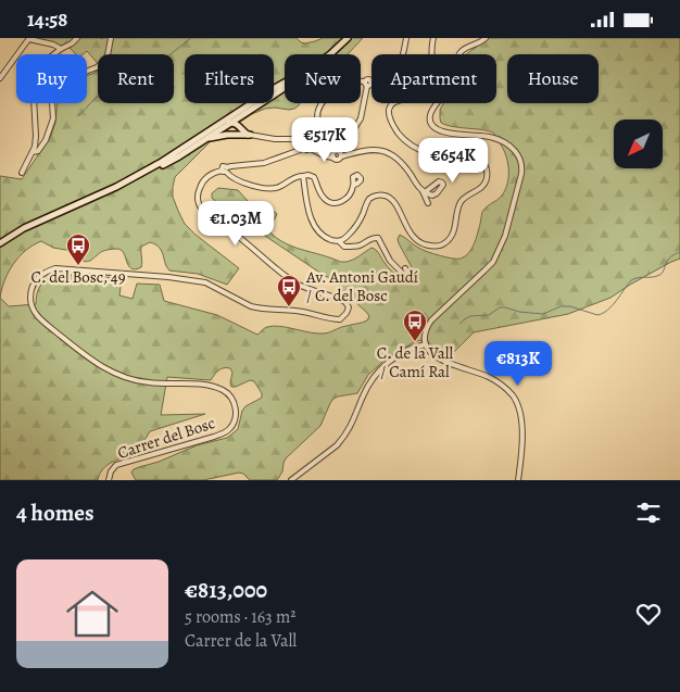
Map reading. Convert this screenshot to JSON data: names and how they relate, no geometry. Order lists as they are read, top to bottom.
{
  "streets": {
    "street": ["Carrer del Bosc"]
  },
  "places": {
    "bus stop": ["C. del Bosc, 49", "Av. Antoni Gaudí / C. del Bosc", "C. de la Vall / Camí Ral"]
  },
  "north": "bottom left",
  "page": {
    "status": "14:58",
    "chip": [
      "Buy",
      "Rent",
      "Filters",
      "New",
      "Apartment",
      "House"
    ],
    "price": [
      "€517K",
      "€654K",
      "€1.03M",
      "€813K"
    ],
    "heading": "4 homes",
    "list": [
      {
        "name": "€813,000",
        "note": "5 rooms · 163 m² · Carrer de la Vall"
      }
    ]
  }
}
